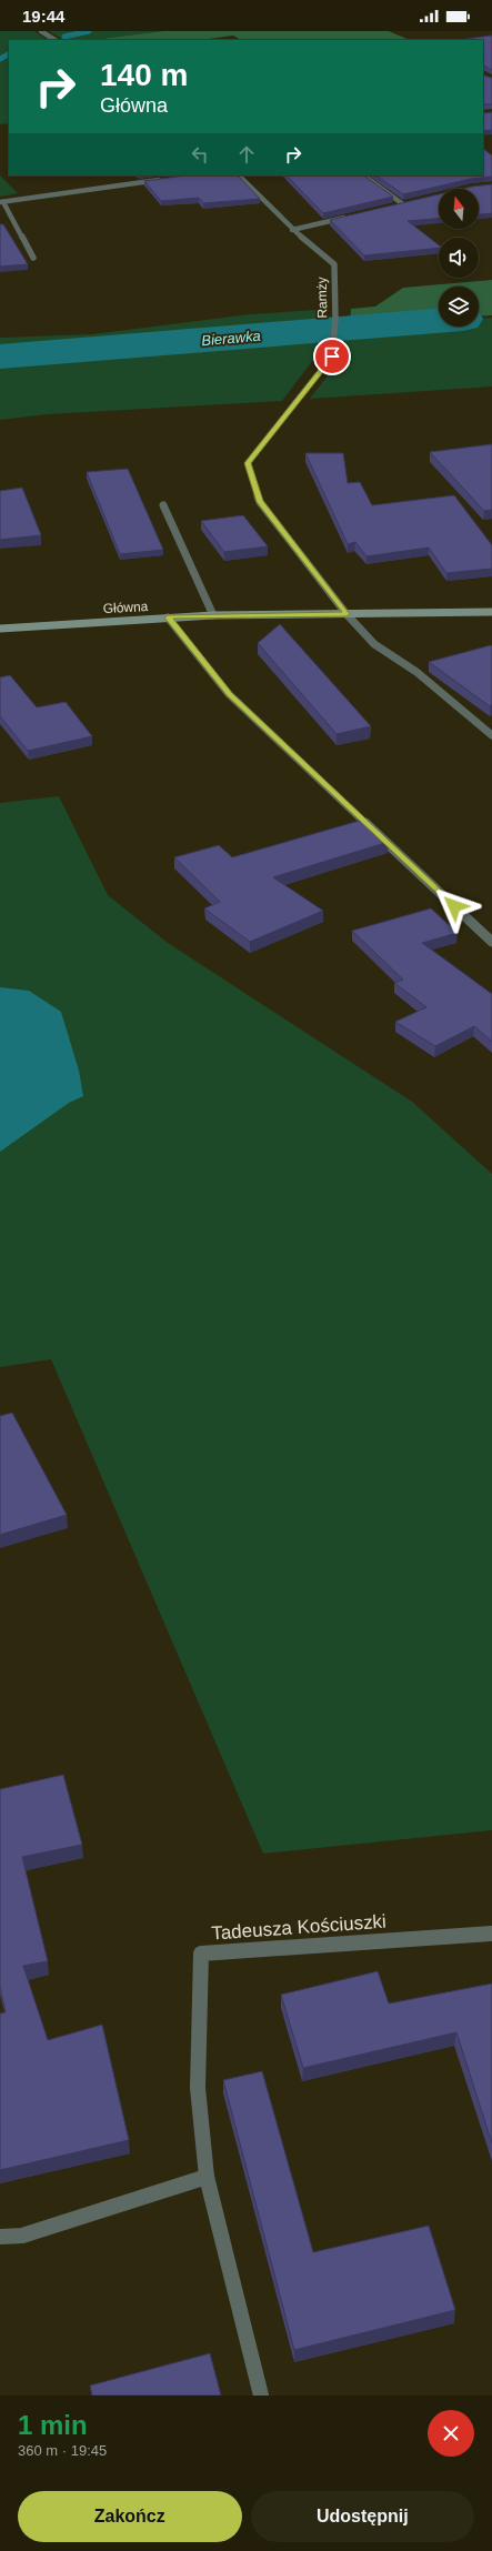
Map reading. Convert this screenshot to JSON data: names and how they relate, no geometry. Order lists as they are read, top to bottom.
{
  "streets": {
    "main road": ["Główna"],
    "street": ["Ramży", "Tadeusza Kościuszki"]
  },
  "crossings": [
    ["Ramży", "Główna"]
  ],
  "water": ["Bierawka"],
  "north": "top",
  "page": {
    "status": "19:44",
    "turn": ["140 m", "Główna"],
    "heading": ["1 min", "360 m · 19:45"],
    "buttons": ["Zakończ", "Udostępnij"]
  }
}
